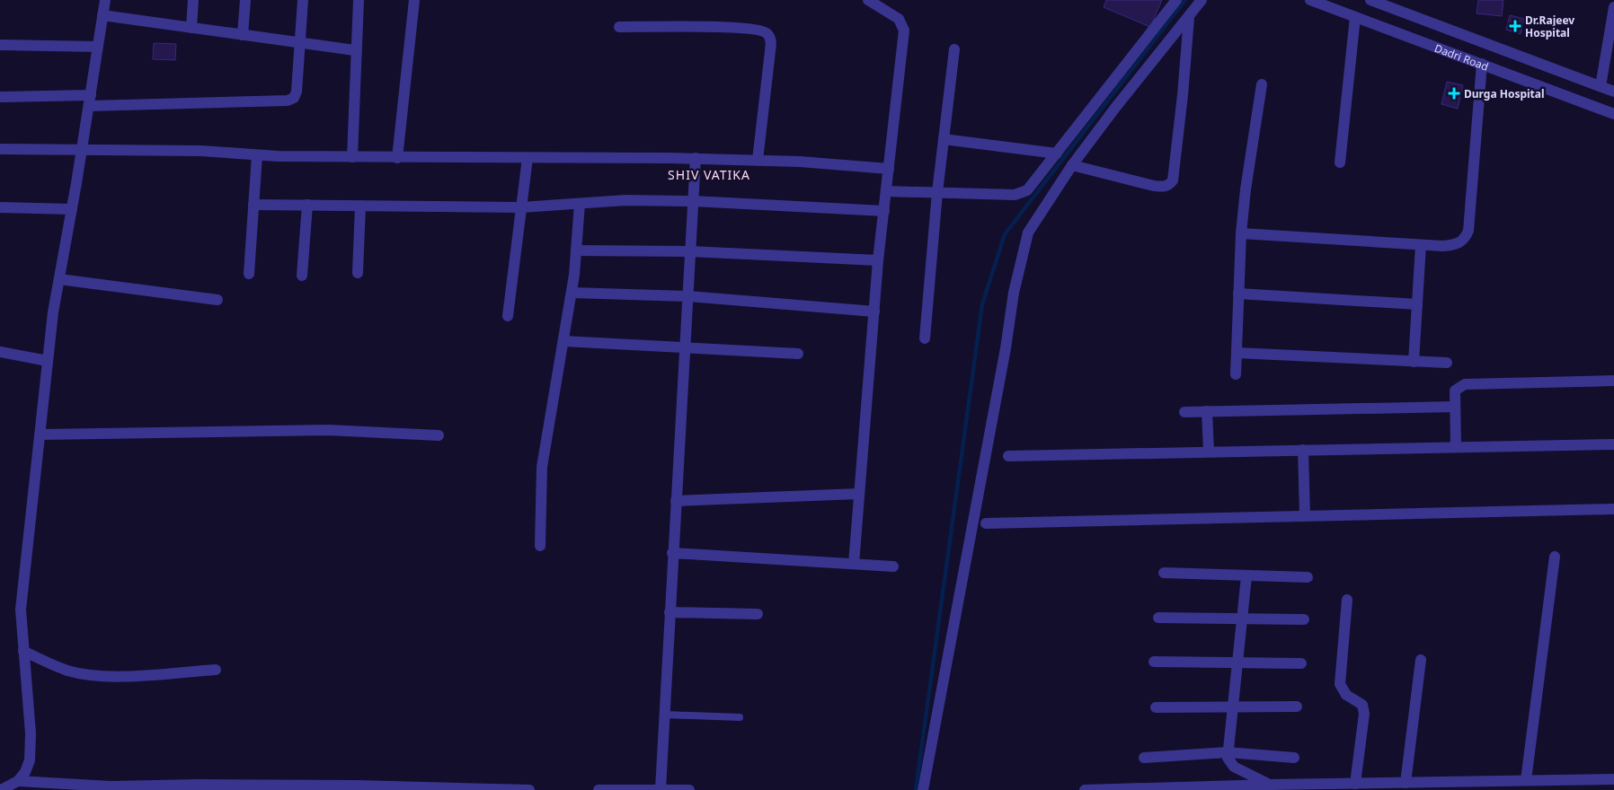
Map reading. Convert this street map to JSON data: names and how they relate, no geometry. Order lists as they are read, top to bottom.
{
  "streets": {
    "street": ["Dadri Road"]
  },
  "districts": ["SHIV VATIKA"],
  "places": {
    "health": ["Dr.Rajeev Hospital", "Durga Hospital"]
  }
}
